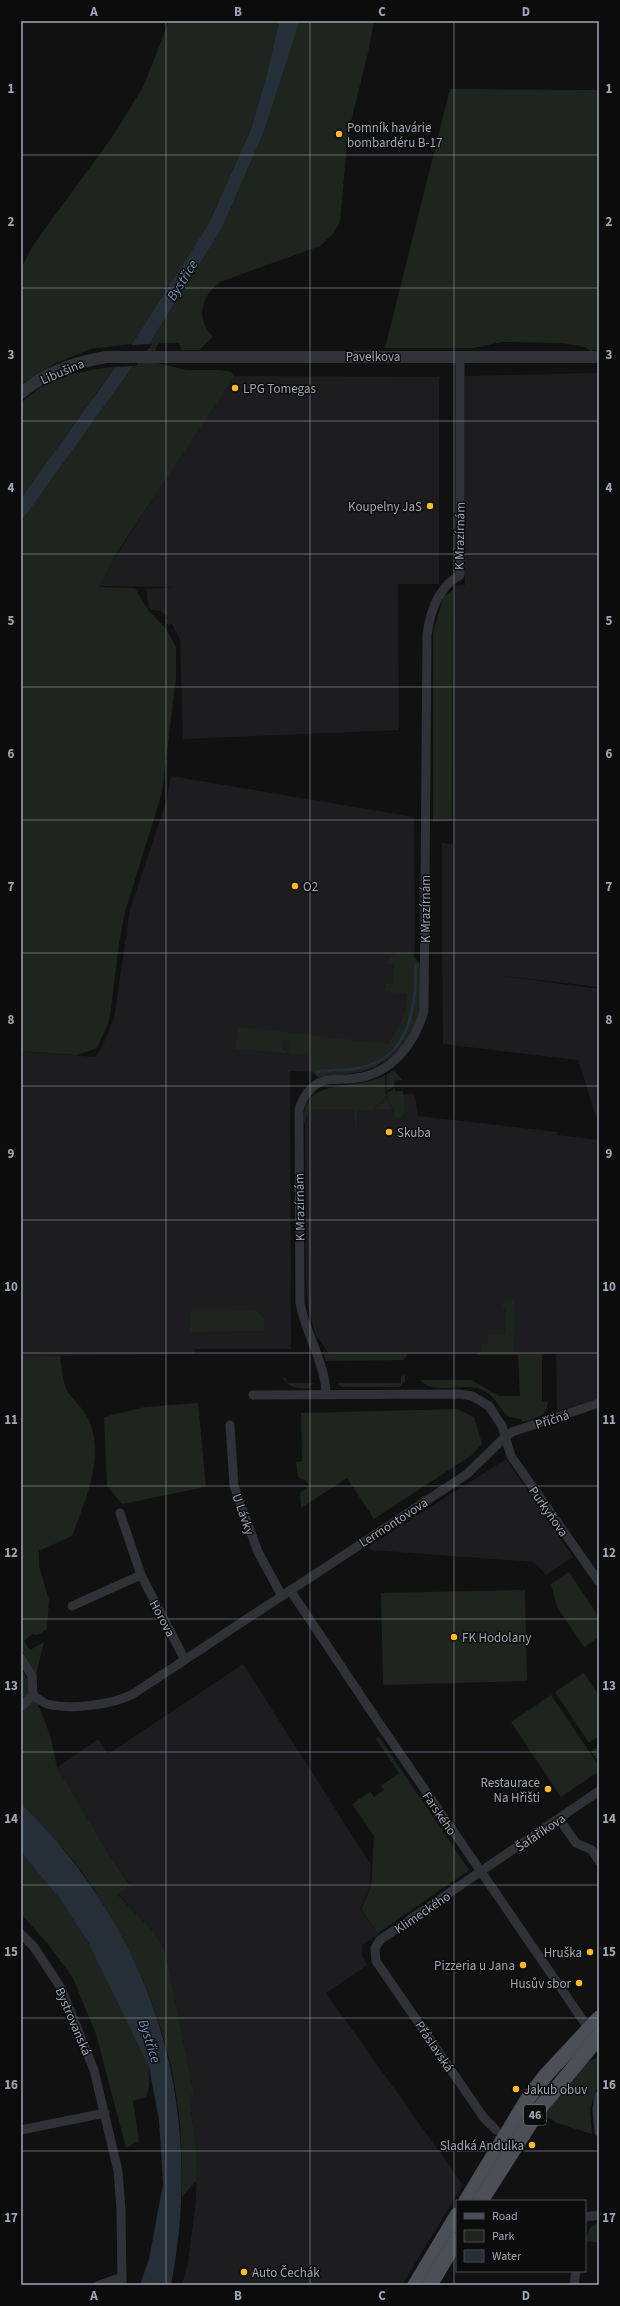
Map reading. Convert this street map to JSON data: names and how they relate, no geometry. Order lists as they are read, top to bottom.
{
  "streets": {
    "main road": ["46"],
    "street": [
      "Pavelkova",
      "Libušina",
      "K Mrazírnám",
      "Příčná",
      "Purkyňova",
      "U Lávky",
      "Lermontovova",
      "Horova",
      "Farského",
      "Šafaříkova",
      "Klimeckého",
      "Bystrovanská",
      "Přáslavská"
    ]
  },
  "crossings": [
    ["Pavelkova", "Libušina"],
    ["Pavelkova", "K Mrazírnám"],
    ["Příčná", "Purkyňova"],
    ["Příčná", "Lermontovova"],
    ["Purkyňova", "Lermontovova"],
    ["U Lávky", "Lermontovova"],
    ["U Lávky", "Farského"],
    ["Lermontovova", "Horova"],
    ["Lermontovova", "Farského"],
    ["Farského", "Šafaříkova"],
    ["Farského", "Klimeckého"],
    ["Farského", "46"],
    ["Šafaříkova", "Klimeckého"],
    ["Klimeckého", "Přáslavská"]
  ],
  "water": ["Bystřice"],
  "places": [
    "Pomník havárie bombardéru B-17",
    "LPG Tomegas",
    "Koupelny JaS",
    "O2",
    "Skuba",
    "FK Hodolany",
    "Restaurace Na Hřišti",
    "Hruška",
    "Pizzeria u Jana",
    "Husův sbor",
    "Jakub obuv",
    "Sladká Andulka",
    "Auto Čechák"
  ],
  "legend": ["Road", "Park", "Water"],
  "grid": {
    "columns": [
      "A",
      "B",
      "C",
      "D"
    ],
    "rows": [
      "1",
      "2",
      "3",
      "4",
      "5",
      "6",
      "7",
      "8",
      "9",
      "10",
      "11",
      "12",
      "13",
      "14",
      "15",
      "16",
      "17"
    ]
  }
}
